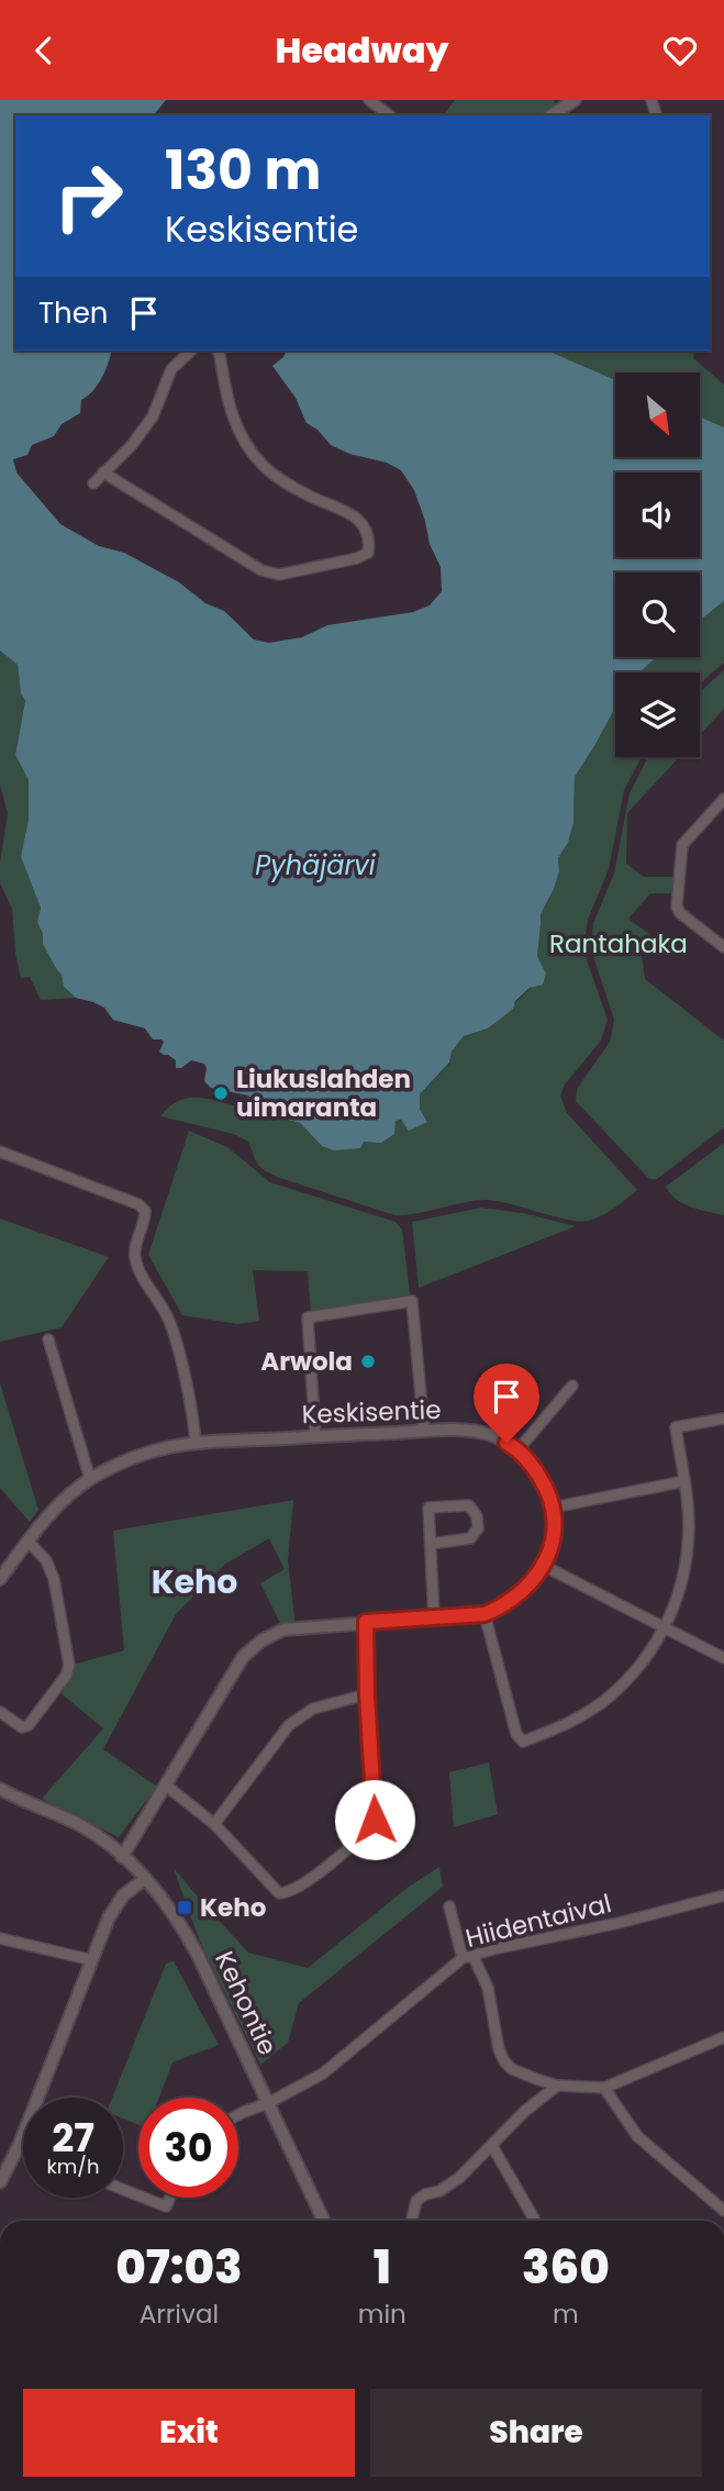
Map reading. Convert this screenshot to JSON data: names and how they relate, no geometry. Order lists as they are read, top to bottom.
{
  "streets": {
    "street": ["Keskisentie", "Hiidentaival", "Kehontie"]
  },
  "crossings": [
    ["Keskisentie", "Kehontie"],
    ["Hiidentaival", "Kehontie"]
  ],
  "districts": ["Keho"],
  "water": ["Pyhäjärvi"],
  "parks": ["Rantahaka"],
  "places": {
    "other": ["Liukuslahden uimaranta", "Arwola"],
    "transit": ["Keho"]
  },
  "north": "bottom right",
  "page": {
    "header": "Headway",
    "turn": ["130 m", "Keskisentie"],
    "then": "Then",
    "speed": "27 km/h",
    "limit": "30",
    "eta": [
      "07:03",
      "Arrival",
      "1",
      "min",
      "360",
      "m"
    ],
    "buttons": ["Exit", "Share"]
  }
}
